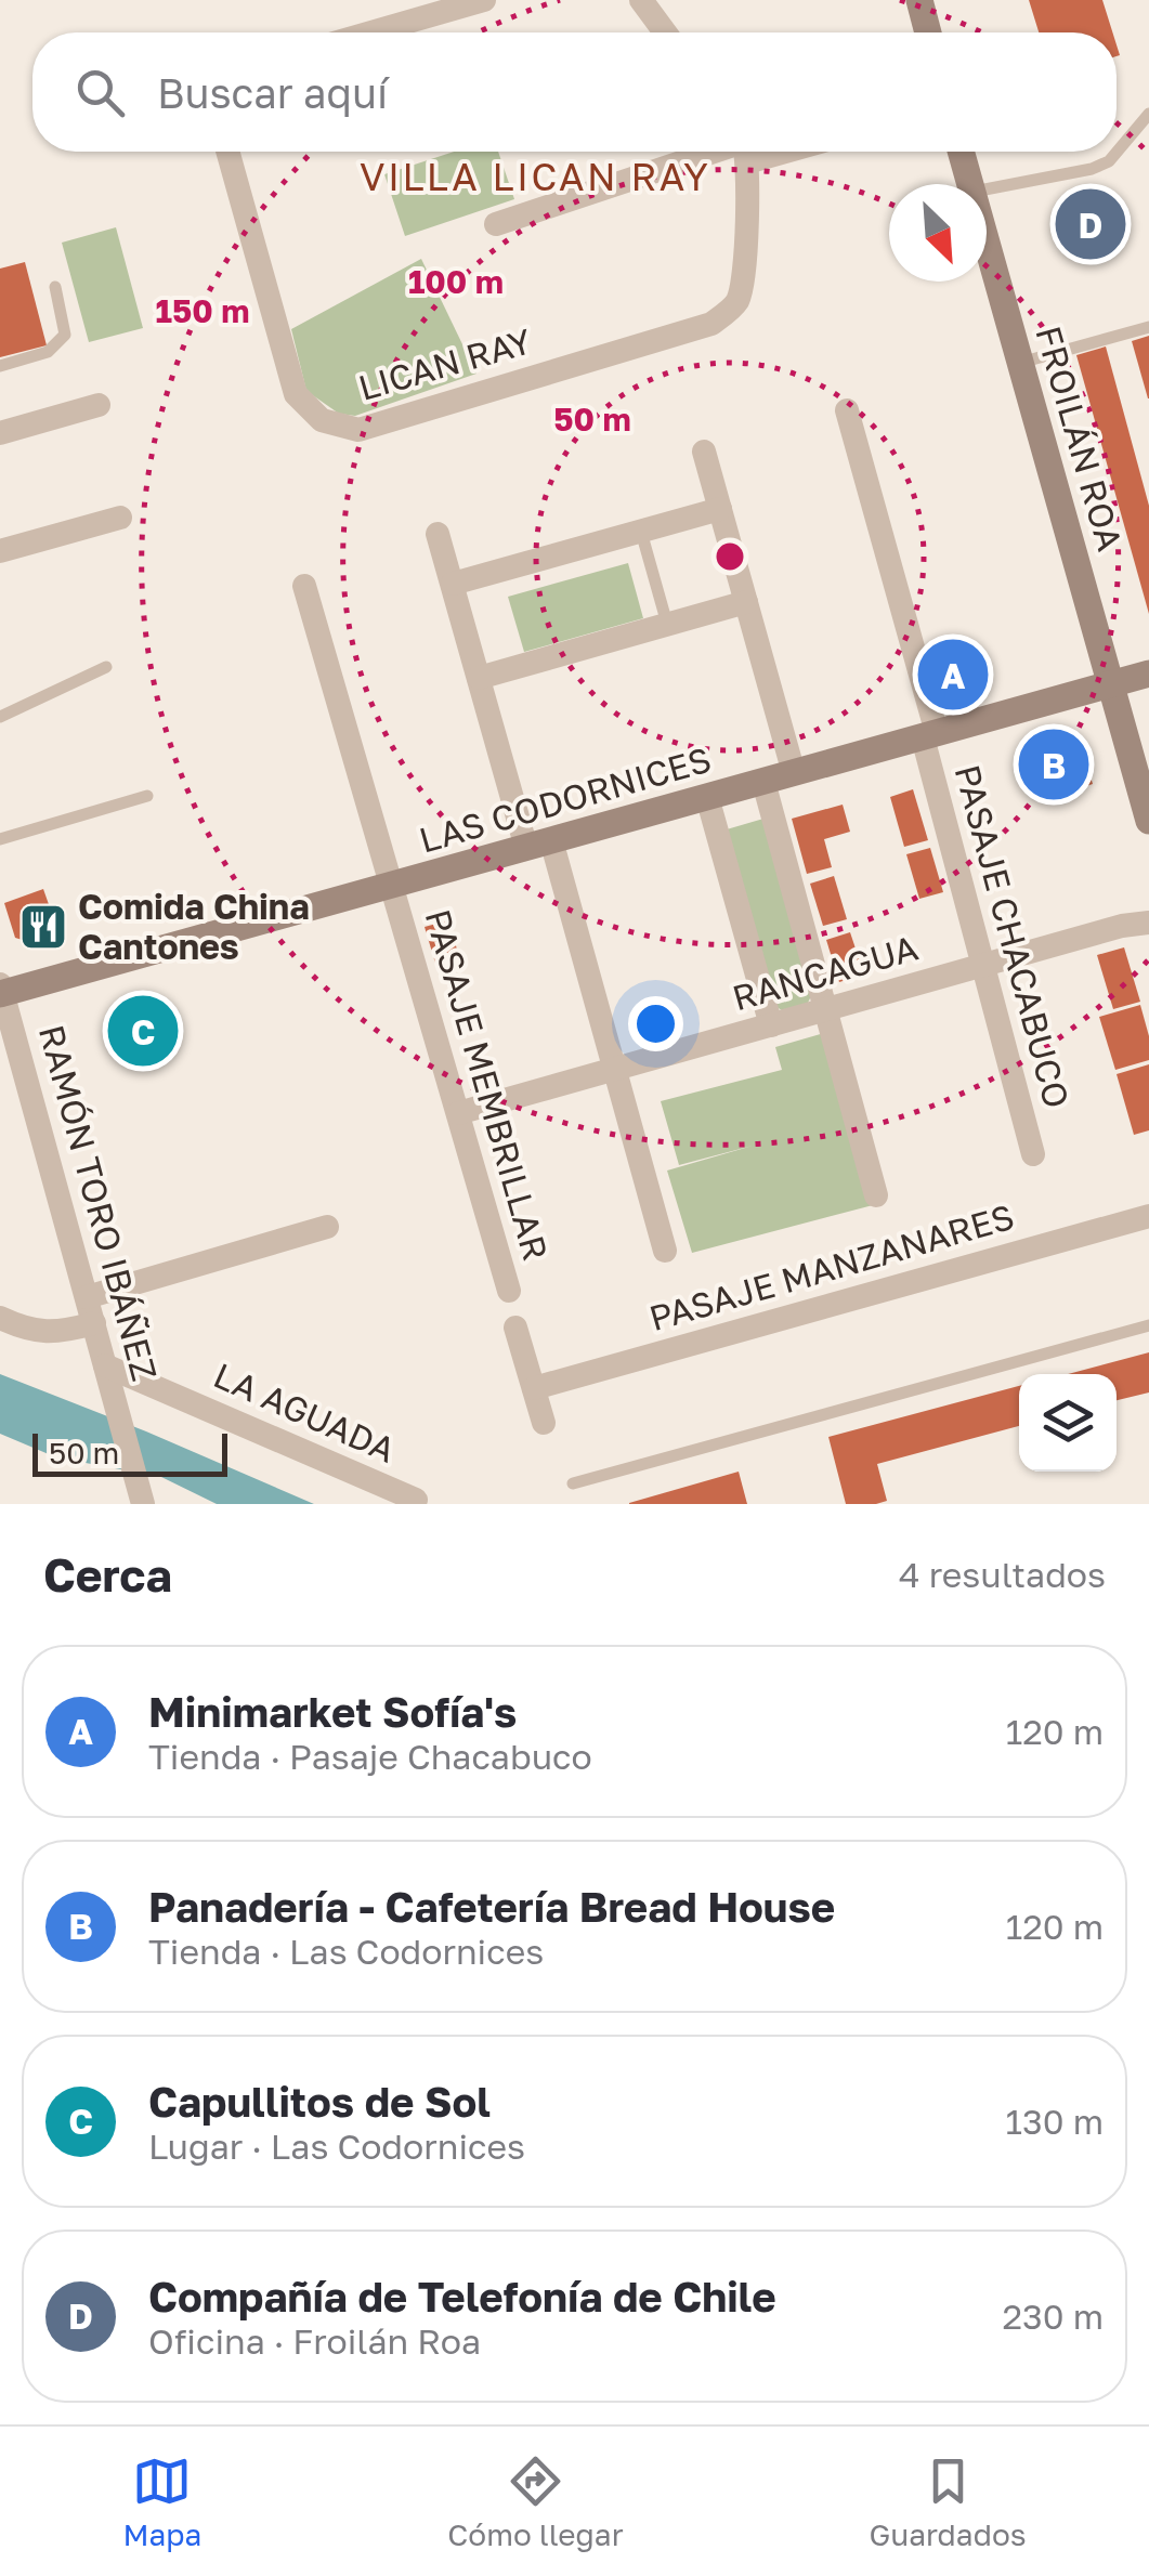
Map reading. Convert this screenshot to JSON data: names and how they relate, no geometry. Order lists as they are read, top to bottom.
{
  "streets": {
    "street": [
      "LICAN RAY",
      "FROILÁN ROA",
      "LAS CODORNICES",
      "PASAJE CHACABUCO",
      "RANCAGUA",
      "PASAJE MEMBRILLAR",
      "RAMÓN TORO IBÁÑEZ",
      "PASAJE MANZANARES",
      "LA AGUADA"
    ]
  },
  "crossings": [
    ["FROILÁN ROA", "LAS CODORNICES"],
    ["LAS CODORNICES", "PASAJE CHACABUCO"],
    ["LAS CODORNICES", "PASAJE MEMBRILLAR"],
    ["LAS CODORNICES", "RAMÓN TORO IBÁÑEZ"],
    ["PASAJE CHACABUCO", "RANCAGUA"],
    ["RANCAGUA", "PASAJE MEMBRILLAR"],
    ["RAMÓN TORO IBÁÑEZ", "LA AGUADA"]
  ],
  "districts": ["VILLA LICAN RAY"],
  "places": {
    "restaurant": ["Comida China Cantones"]
  },
  "scale_bar": "50 m",
  "north": "bottom right",
  "page": {
    "search": "Buscar aquí",
    "pins": [
      "D",
      "A",
      "B",
      "C"
    ],
    "scale": "50 m",
    "heading": ["Cerca", "4 resultados"],
    "list": [
      {
        "mark": "A",
        "name": "Minimarket Sofía's",
        "note": "Tienda · Pasaje Chacabuco",
        "value": "120 m"
      },
      {
        "mark": "B",
        "name": "Panadería - Cafetería Bread House",
        "note": "Tienda · Las Codornices",
        "value": "120 m"
      },
      {
        "mark": "C",
        "name": "Capullitos de Sol",
        "note": "Lugar · Las Codornices",
        "value": "130 m"
      },
      {
        "mark": "D",
        "name": "Compañía de Telefonía de Chile",
        "note": "Oficina · Froilán Roa",
        "value": "230 m"
      }
    ],
    "nav": ["Mapa", "Cómo llegar", "Guardados"]
  },
  "rings": ["100 m", "150 m", "50 m"]
}
